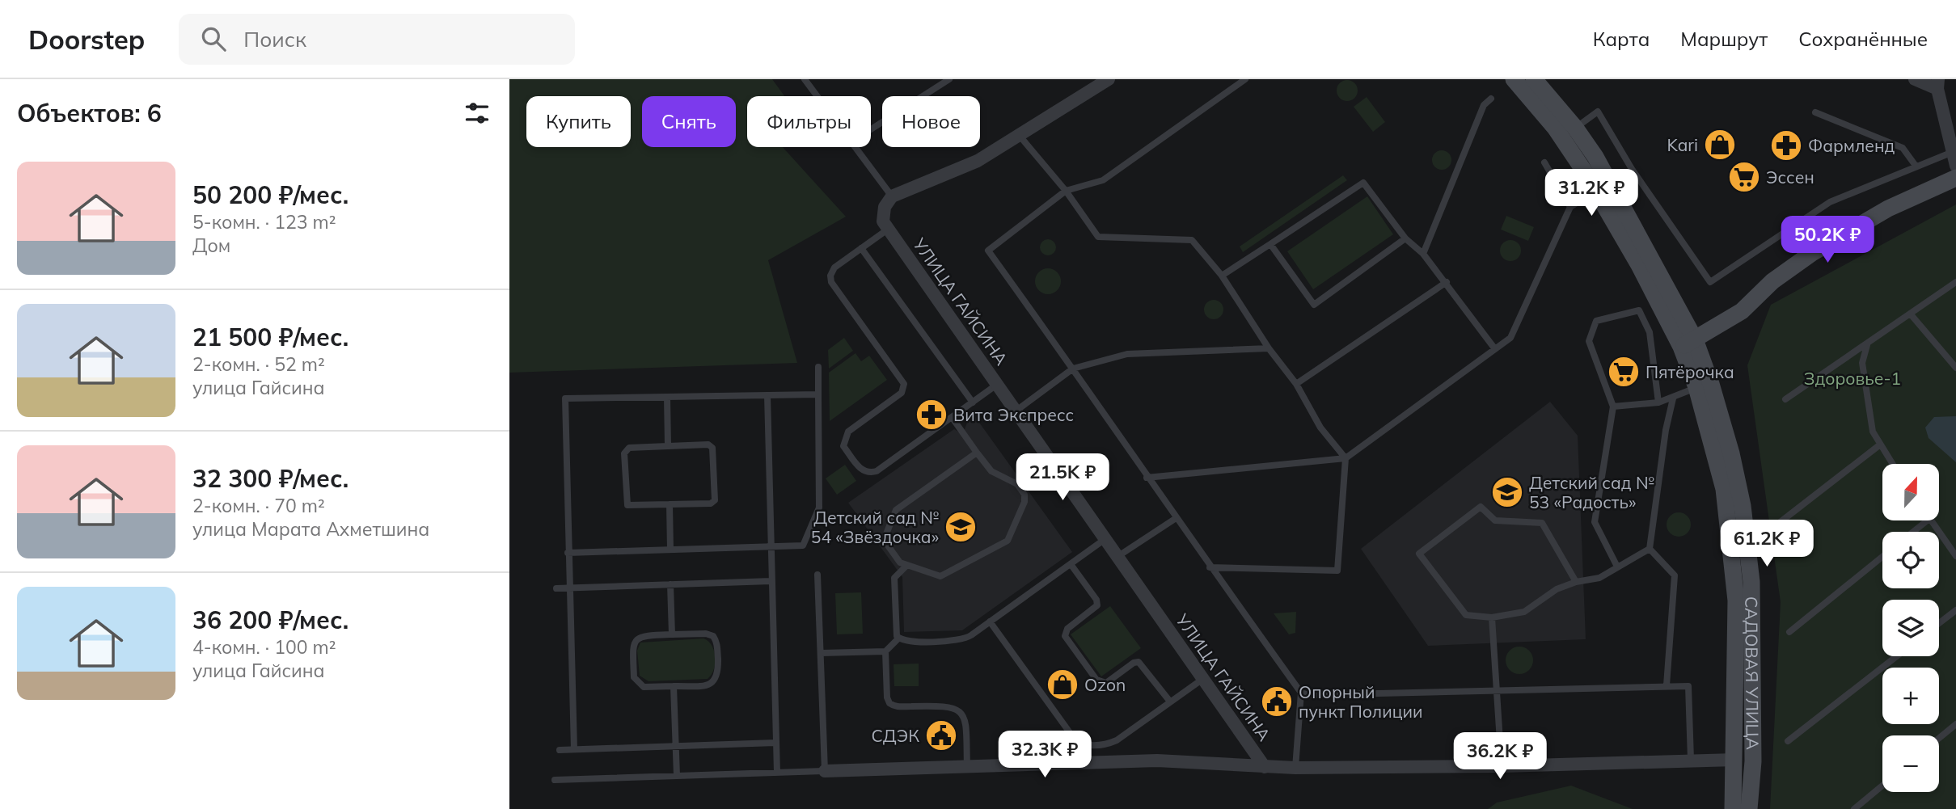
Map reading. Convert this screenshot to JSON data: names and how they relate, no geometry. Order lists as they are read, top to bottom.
{
  "streets": {
    "street": ["УЛИЦА ГАЙСИНА", "САДОВАЯ УЛИЦА"]
  },
  "crossings": [
    ["УЛИЦА ГАЙСИНА", "САДОВАЯ УЛИЦА"]
  ],
  "parks": ["Здоровье-1"],
  "places": {
    "shop": ["Kari", "Ozon"],
    "pharmacy": ["Фармленд", "Вита Экспресс"],
    "supermarket": ["Эссен", "Пятёрочка"],
    "school or university": ["Детский сад № 53 «Радость»", "Детский сад № 54 «Звёздочка»"],
    "public building": ["Опорный пункт Полиции", "СДЭК"]
  },
  "north": "top",
  "page": {
    "header": "Doorstep",
    "search": "Поиск",
    "nav": ["Карта", "Маршрут", "Сохранённые"],
    "heading": "Объектов: 6",
    "chip": [
      "Купить",
      "Снять",
      "Фильтры",
      "Новое"
    ],
    "list": [
      {
        "name": "50 200 ₽/мес.",
        "note": "5-комн. · 123 m² · Дом"
      },
      {
        "name": "21 500 ₽/мес.",
        "note": "2-комн. · 52 m² · улица Гайсина"
      },
      {
        "name": "32 300 ₽/мес.",
        "note": "2-комн. · 70 m² · улица Марата Ахметшина"
      },
      {
        "name": "36 200 ₽/мес.",
        "note": "4-комн. · 100 m² · улица Гайсина"
      }
    ],
    "price": [
      "31.2K ₽",
      "50.2K ₽",
      "21.5K ₽",
      "61.2K ₽",
      "32.3K ₽",
      "36.2K ₽"
    ],
    "map_buttons": ["+", "−"]
  }
}
